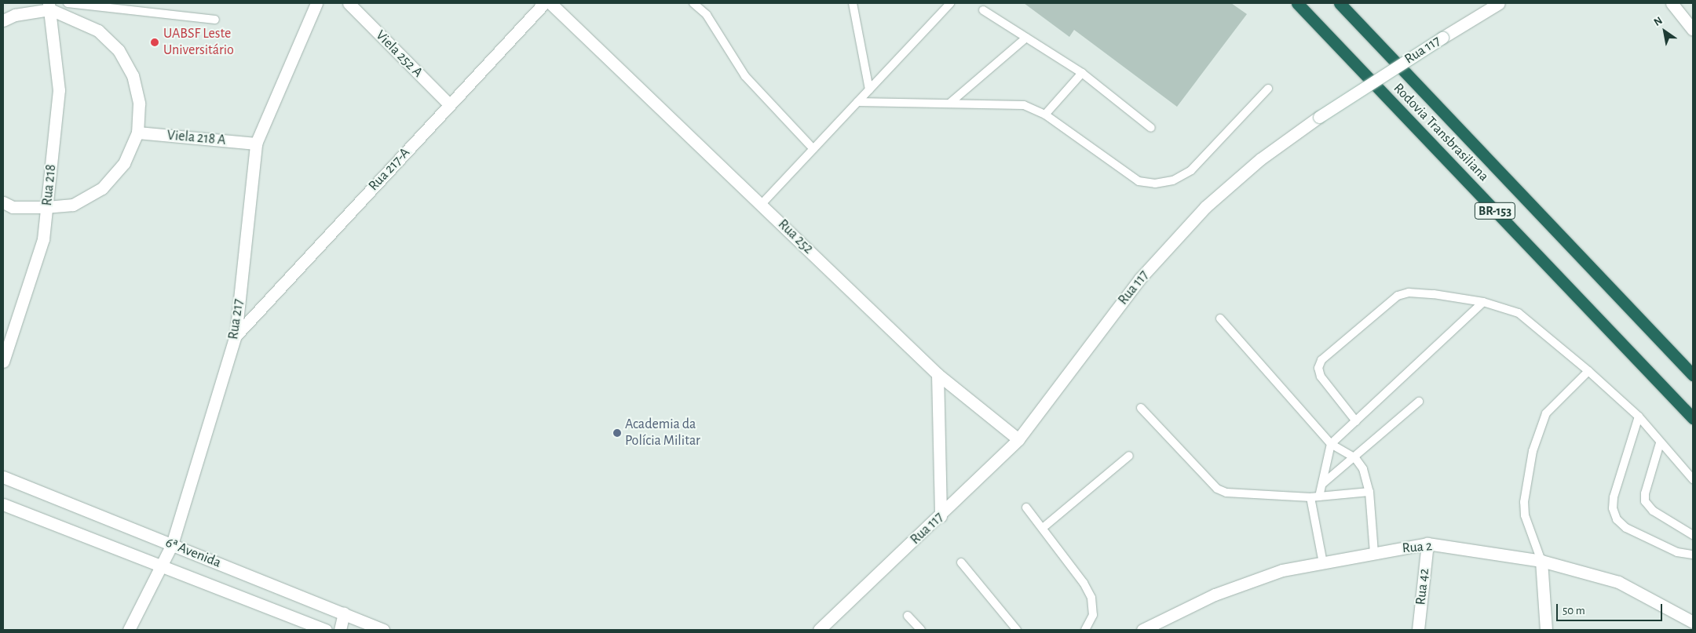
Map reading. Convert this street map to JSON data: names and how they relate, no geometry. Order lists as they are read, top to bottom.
{
  "streets": {
    "highway": ["Rodovia Transbrasiliana", "BR-153"],
    "street": [
      "Rua 117",
      "Viela 252 A",
      "Viela 218 A",
      "Rua 217-A",
      "Rua 218",
      "Rua 252",
      "Rua 217",
      "Rua 2",
      "6ª Avenida",
      "Rua 42"
    ]
  },
  "crossings": [
    ["Rua 117", "Rua 252"],
    ["Viela 252 A", "Rua 217-A"],
    ["Viela 218 A", "Rua 217"],
    ["Rua 217-A", "Rua 217"],
    ["Rua 217", "6ª Avenida"],
    ["Rua 2", "Rua 42"]
  ],
  "places": ["UABSF Leste Universitário", "Academia da Polícia Militar"],
  "scale_bar": "50 m",
  "north": "top left"
}
